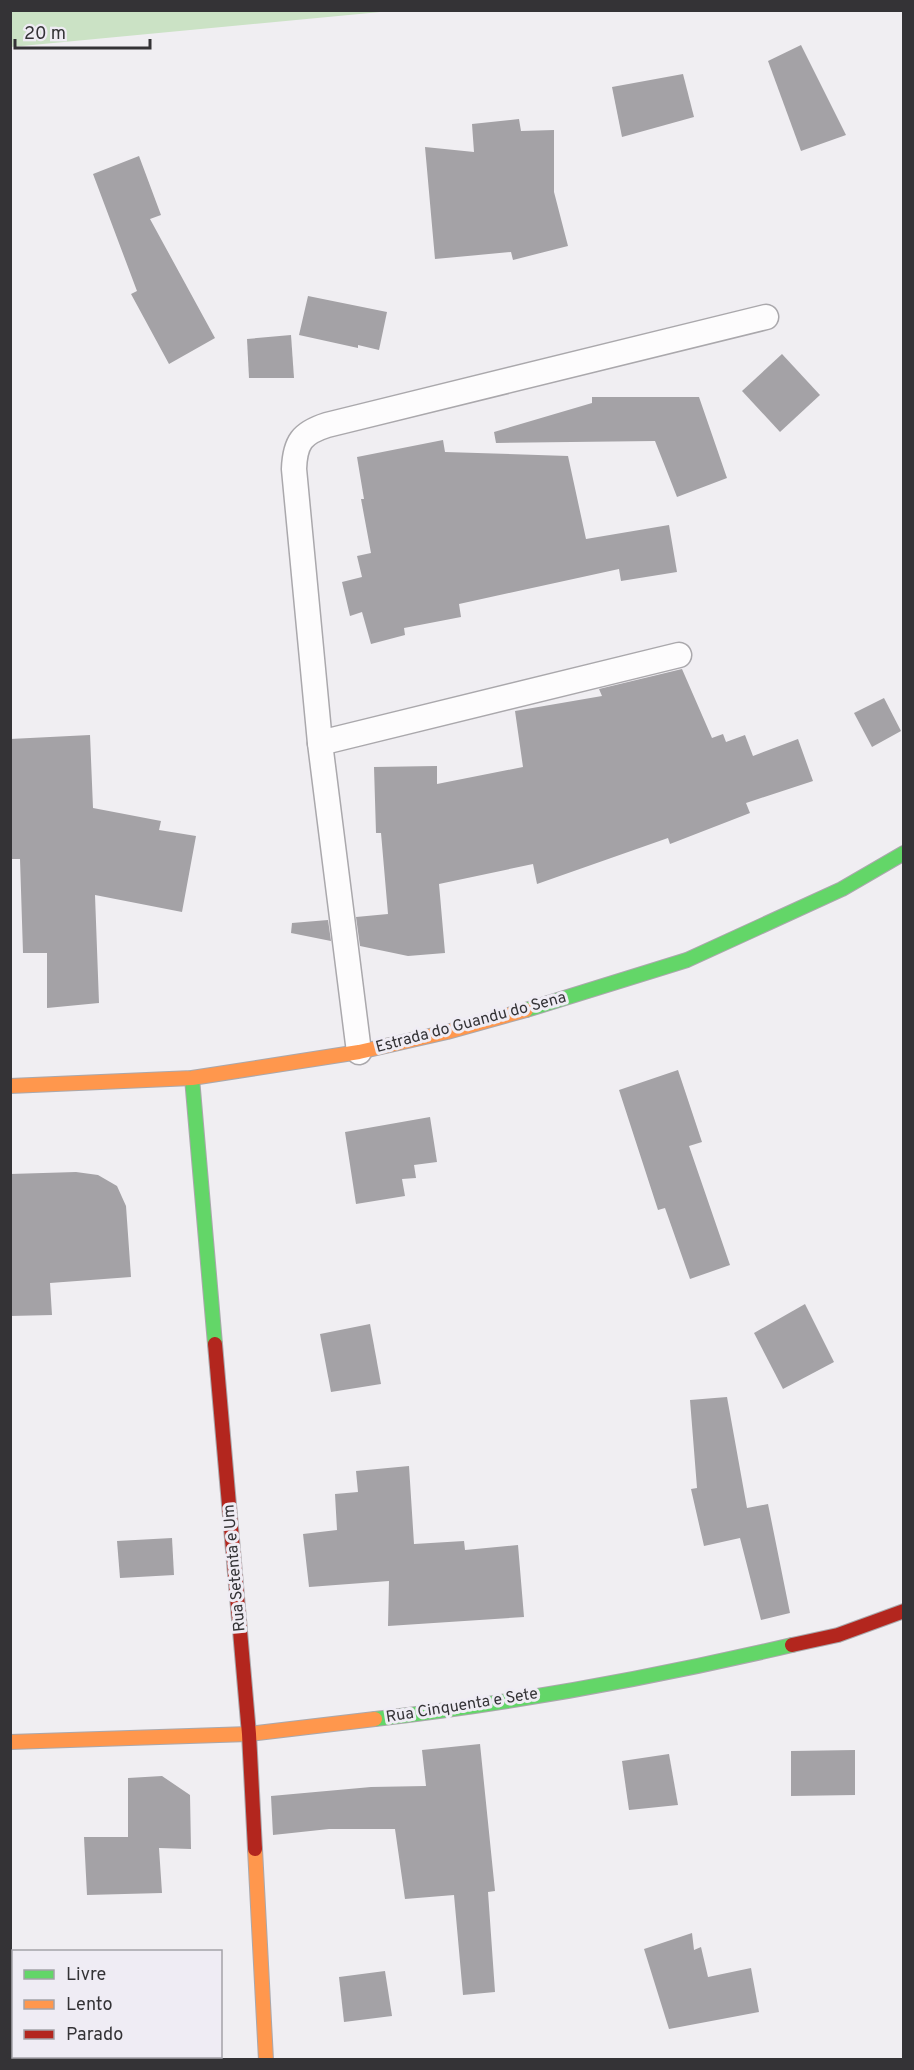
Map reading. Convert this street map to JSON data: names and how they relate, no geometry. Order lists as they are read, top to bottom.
{
  "streets": {
    "street": ["Estrada do Guandu do Sena", "Rua Setenta e Um", "Rua Cinquenta e Sete"]
  },
  "crossings": [
    ["Estrada do Guandu do Sena", "Rua Setenta e Um"],
    ["Rua Setenta e Um", "Rua Cinquenta e Sete"]
  ],
  "legend": ["Livre", "Lento", "Parado"],
  "scale_bar": "20 m"
}
